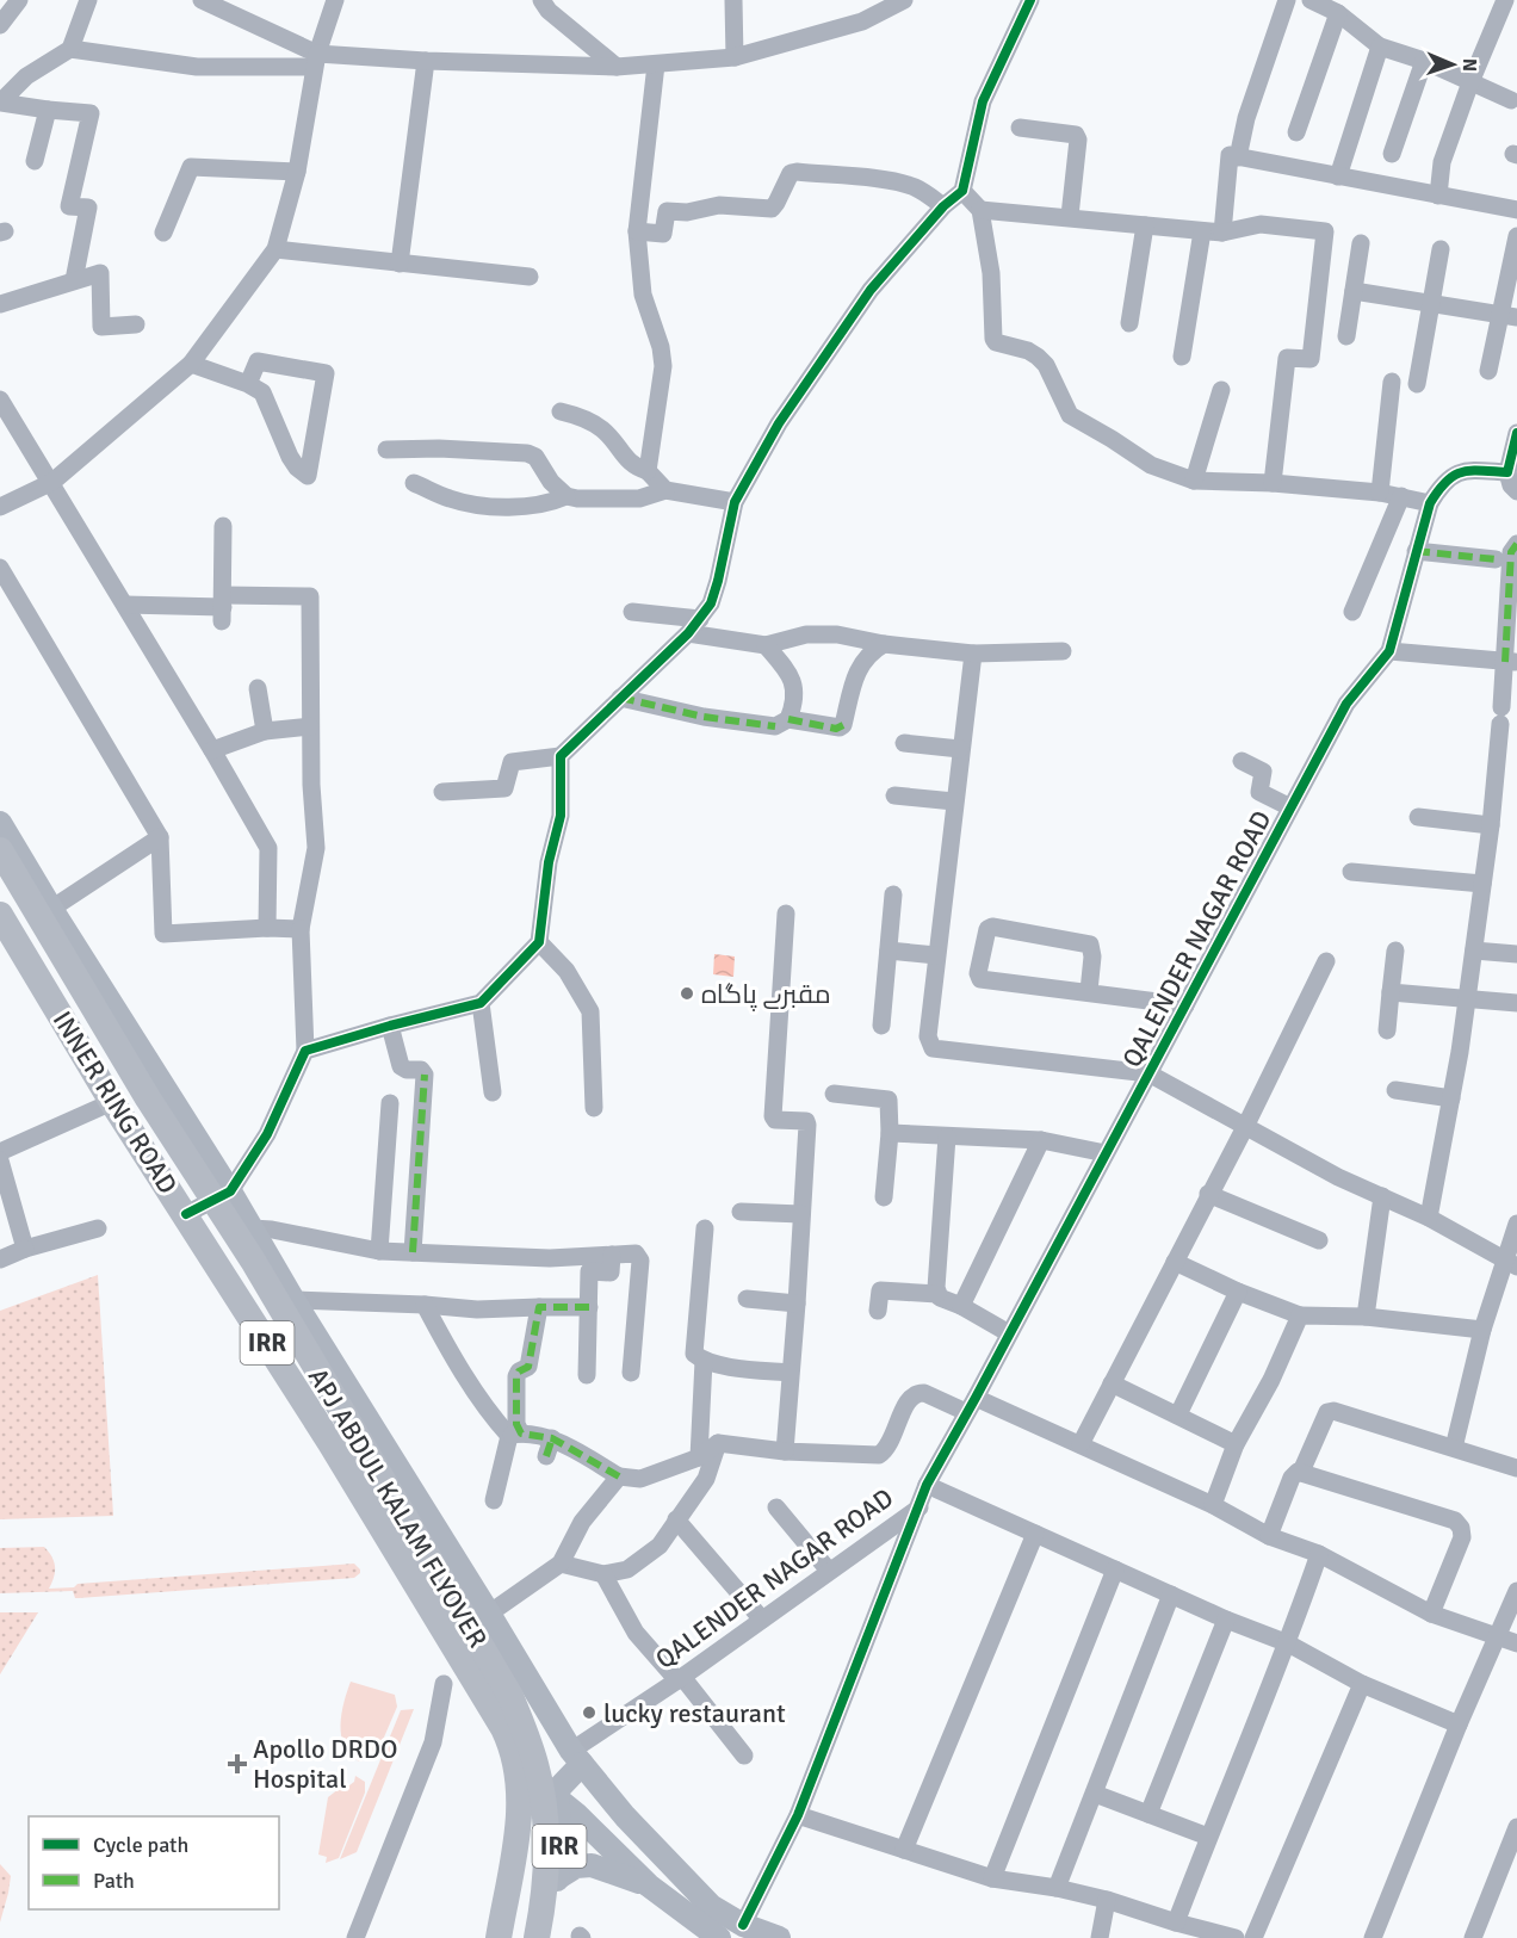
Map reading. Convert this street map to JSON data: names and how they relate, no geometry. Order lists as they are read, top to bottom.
{
  "streets": {
    "highway": ["INNER RING ROAD", "IRR", "APJ ABDUL KALAM FLYOVER"],
    "street": ["QALENDER NAGAR ROAD"]
  },
  "crossings": [
    ["QALENDER NAGAR ROAD", "INNER RING ROAD"],
    ["QALENDER NAGAR ROAD", "IRR"],
    ["INNER RING ROAD", "IRR"]
  ],
  "places": {
    "other": ["مقبرے پاگاہ", "lucky restaurant"],
    "health": ["Apollo DRDO Hospital"]
  },
  "legend": ["Cycle path", "Path"],
  "north": "right"
}
